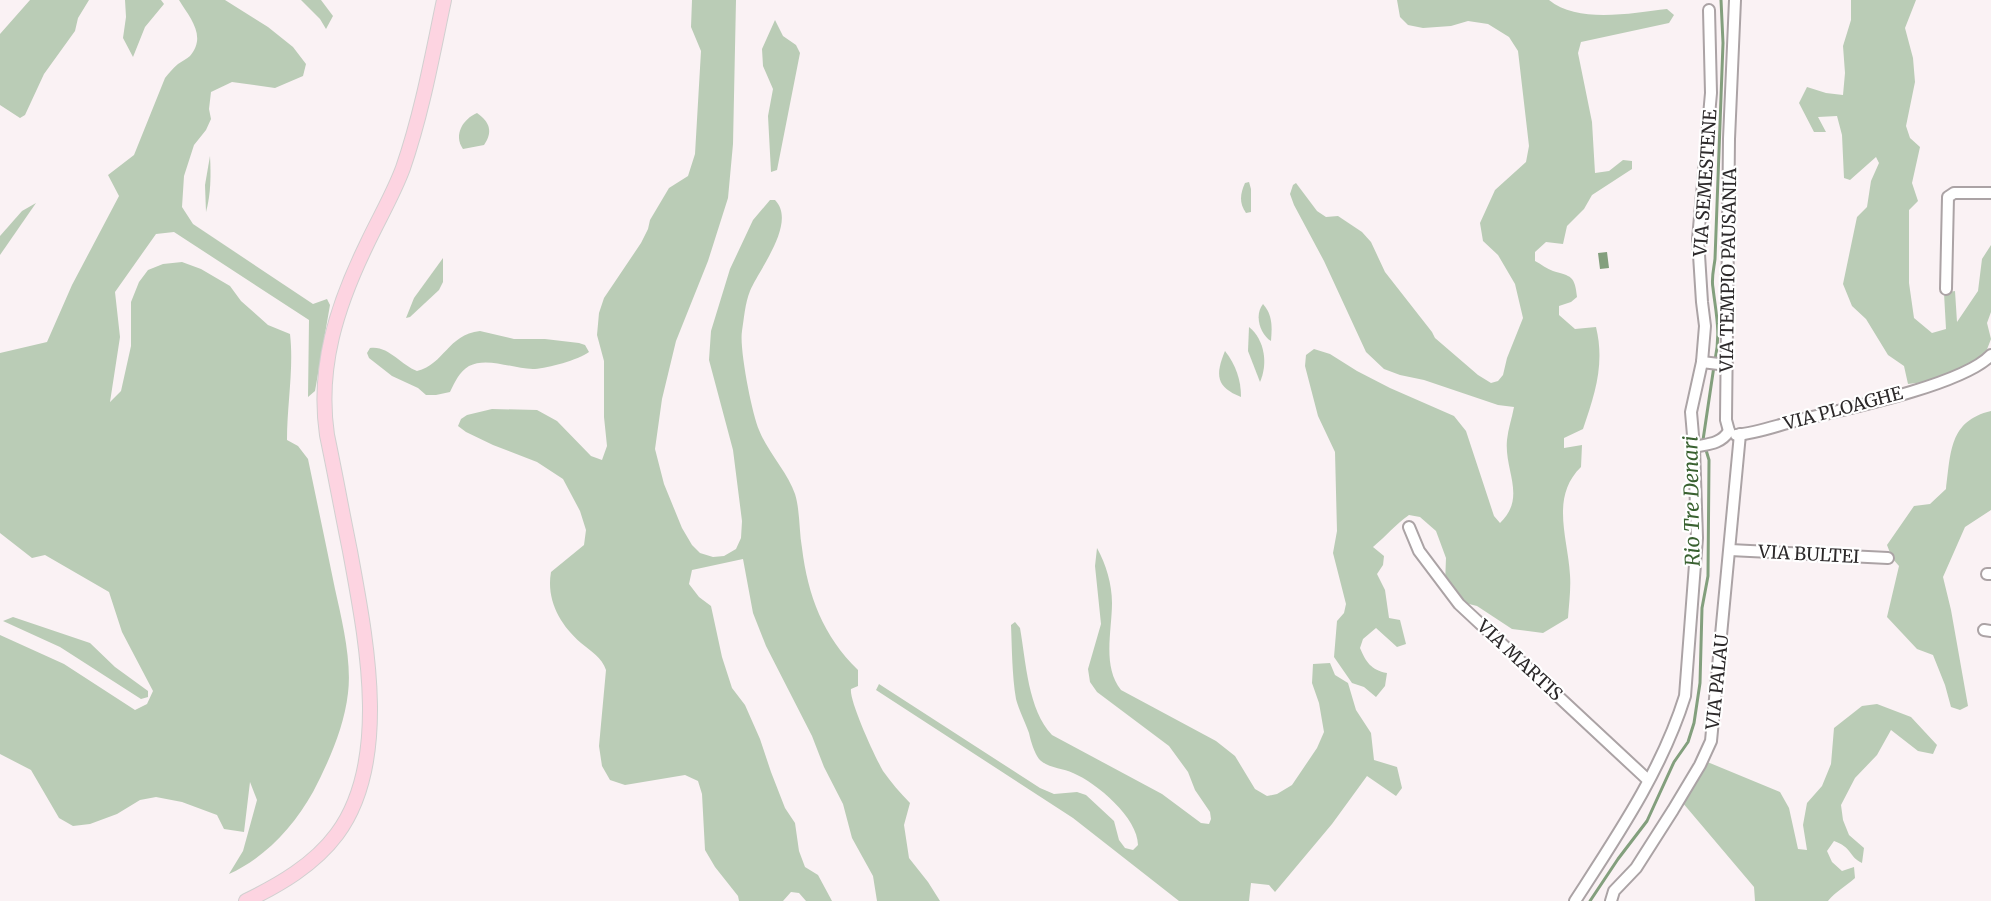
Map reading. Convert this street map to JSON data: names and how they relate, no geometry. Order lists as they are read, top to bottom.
{
  "streets": {
    "street": [
      "VIA SEMESTENE",
      "VIA TEMPIO PAUSANIA",
      "VIA PLOAGHE",
      "VIA BULTEI",
      "VIA MARTIS",
      "VIA PALAU"
    ]
  },
  "crossings": [
    ["VIA SEMESTENE", "VIA MARTIS"],
    ["VIA TEMPIO PAUSANIA", "VIA PLOAGHE"],
    ["VIA PLOAGHE", "VIA PALAU"],
    ["VIA BULTEI", "VIA PALAU"]
  ],
  "water": ["Rio Tre Denari"]
}
